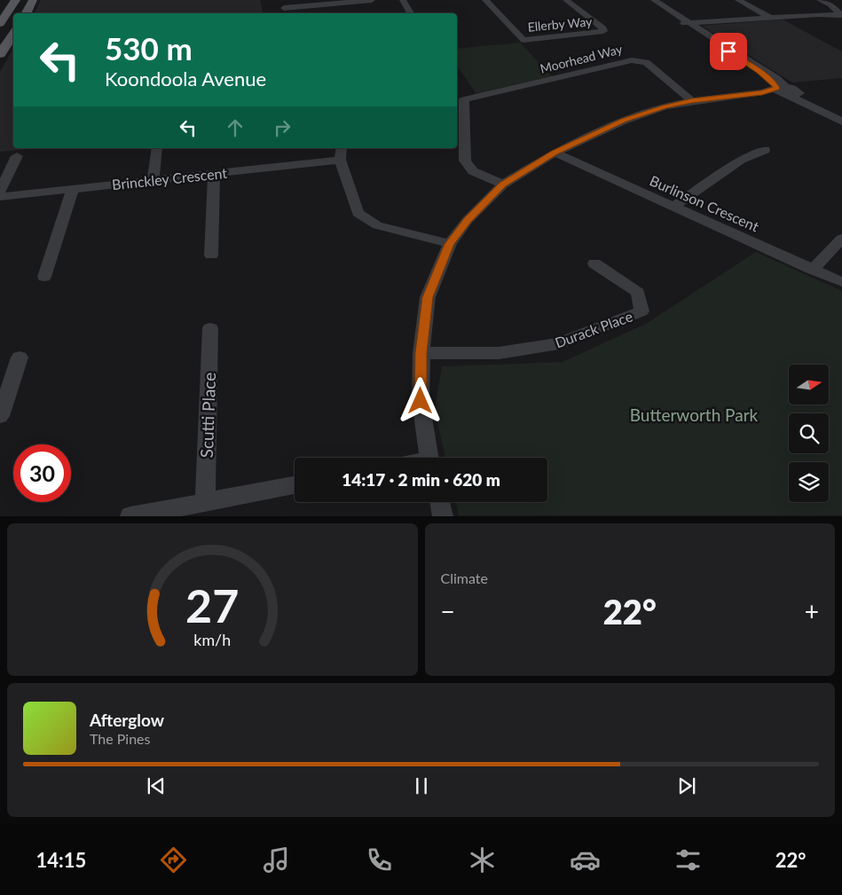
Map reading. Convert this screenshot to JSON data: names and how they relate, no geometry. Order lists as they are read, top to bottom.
{
  "streets": {
    "street": [
      "Ellerby Way",
      "Moorhead Way",
      "Brinckley Crescent",
      "Burlinson Crescent",
      "Durack Place",
      "Scutti Place"
    ]
  },
  "parks": ["Butterworth Park"],
  "north": "right",
  "page": {
    "turn": ["530 m", "Koondoola Avenue"],
    "limit": "30",
    "trip": "14:17 · 2 min · 620 m",
    "tile": "Climate",
    "heat": ["−", "22°", "+"],
    "song": ["Afterglow", "The Pines"],
    "tabs": ["14:15", "22°"],
    "gauge": ["27", "km/h"]
  }
}
